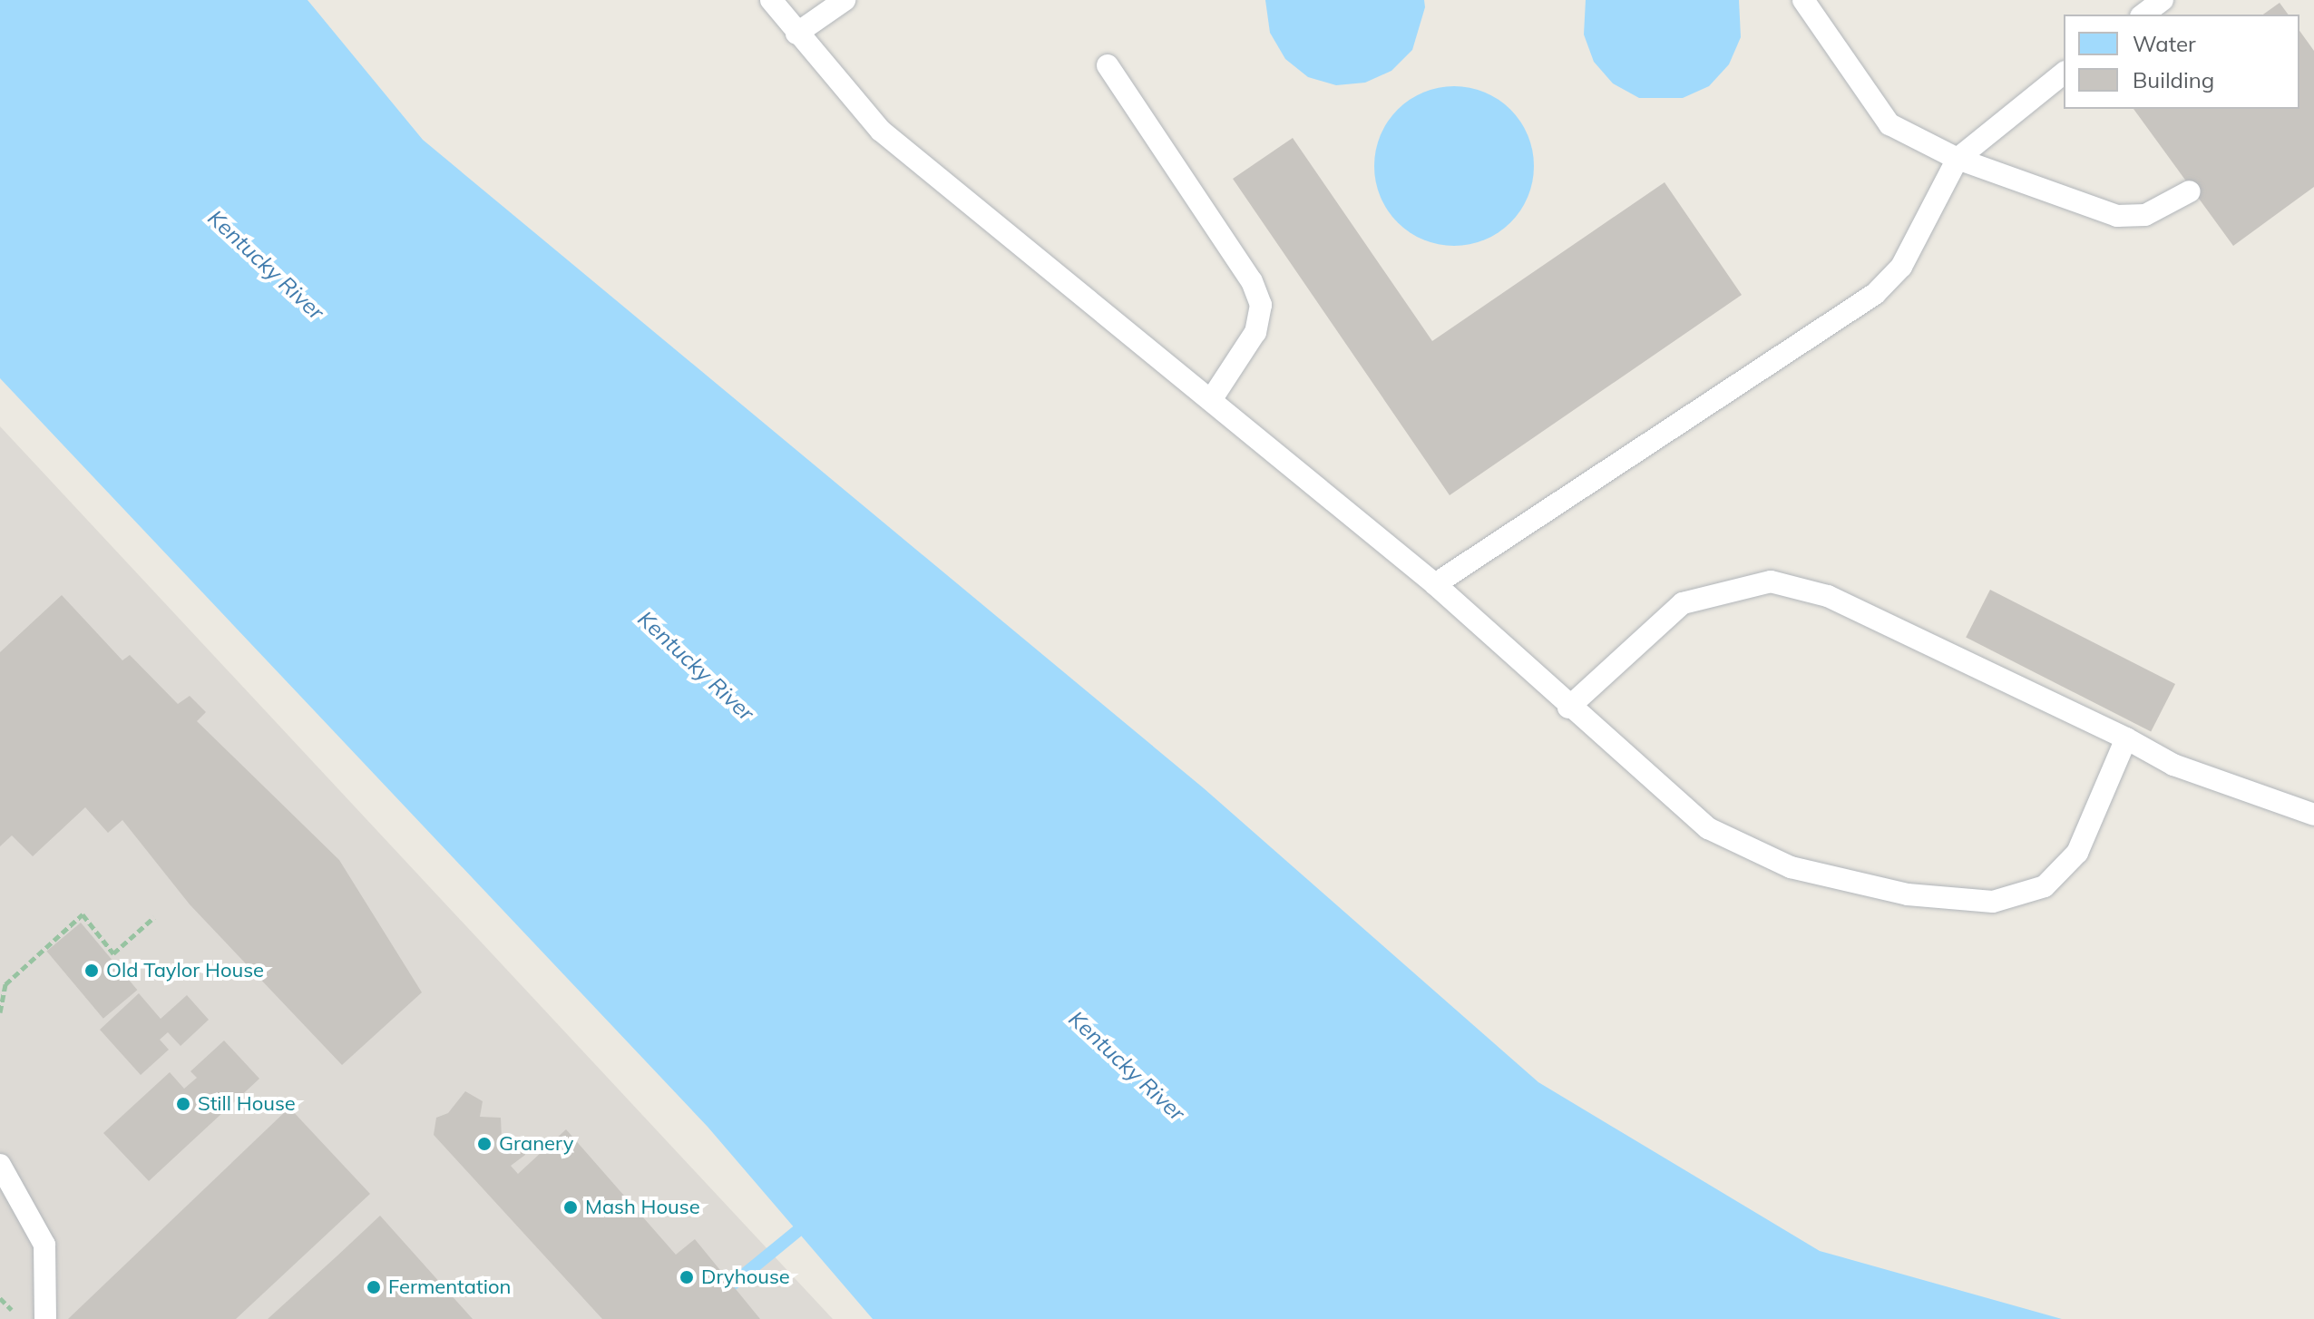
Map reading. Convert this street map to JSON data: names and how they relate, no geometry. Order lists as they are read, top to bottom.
{
  "water": ["Kentucky River"],
  "places": [
    "Old Taylor House",
    "Still House",
    "Granery",
    "Mash House",
    "Dryhouse",
    "Fermentation"
  ],
  "legend": ["Water", "Building"]
}
